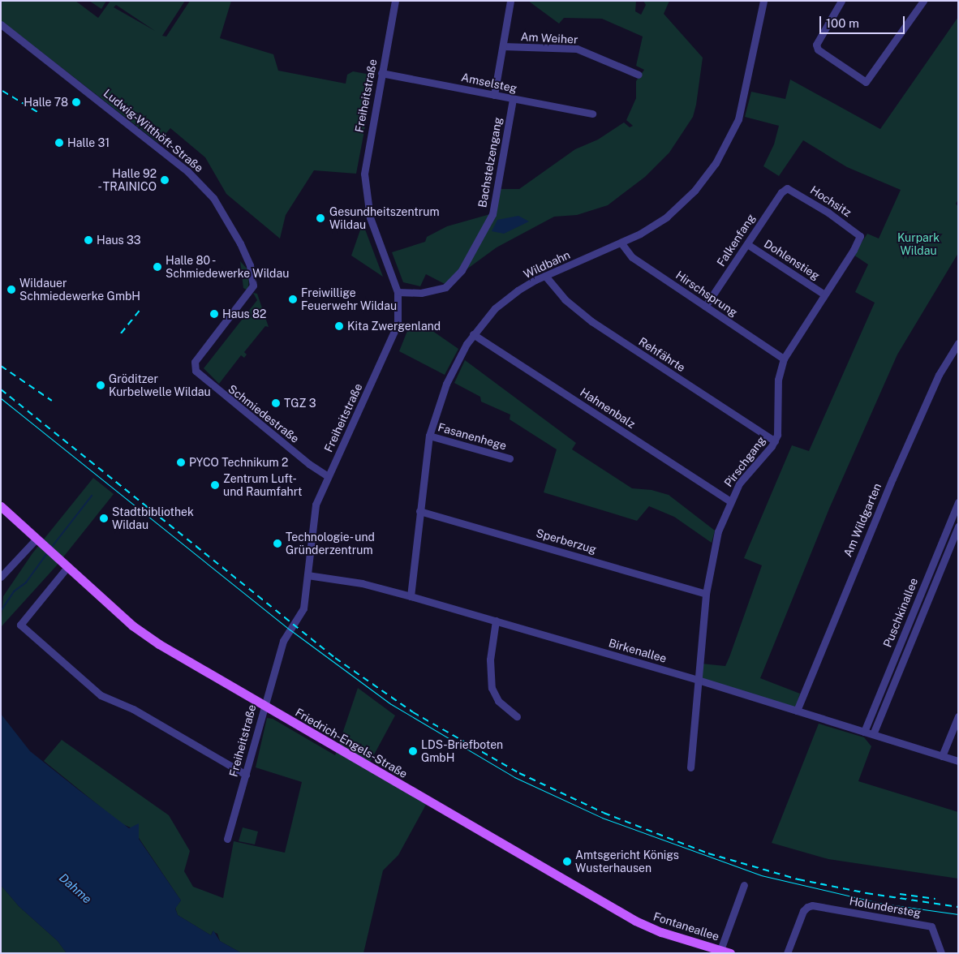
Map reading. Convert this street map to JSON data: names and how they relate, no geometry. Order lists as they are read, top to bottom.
{
  "streets": {
    "main road": ["Friedrich-Engels-Straße", "Fontaneallee"],
    "street": [
      "Am Weiher",
      "Amselsteg",
      "Freiheitstraße",
      "Ludwig-Witthöft-Straße",
      "Bachstelzengang",
      "Hochsitz",
      "Falkenfang",
      "Dohlenstieg",
      "Wildbahn",
      "Hirschsprung",
      "Rehfährte",
      "Hahnenbalz",
      "Schmiedestraße",
      "Fasanenhege",
      "Pirschgang",
      "Am Wildgarten",
      "Sperberzug",
      "Puschkinallee",
      "Birkenallee",
      "Holundersteg"
    ]
  },
  "crossings": [
    ["Amselsteg", "Freiheitstraße"],
    ["Amselsteg", "Bachstelzengang"],
    ["Freiheitstraße", "Bachstelzengang"],
    ["Freiheitstraße", "Schmiedestraße"],
    ["Freiheitstraße", "Birkenallee"],
    ["Freiheitstraße", "Friedrich-Engels-Straße"],
    ["Ludwig-Witthöft-Straße", "Schmiedestraße"],
    ["Hochsitz", "Falkenfang"],
    ["Hochsitz", "Pirschgang"],
    ["Falkenfang", "Dohlenstieg"],
    ["Falkenfang", "Hirschsprung"],
    ["Dohlenstieg", "Pirschgang"],
    ["Wildbahn", "Hirschsprung"],
    ["Wildbahn", "Rehfährte"],
    ["Wildbahn", "Hahnenbalz"],
    ["Wildbahn", "Fasanenhege"],
    ["Wildbahn", "Sperberzug"],
    ["Wildbahn", "Birkenallee"],
    ["Hirschsprung", "Pirschgang"],
    ["Rehfährte", "Pirschgang"],
    ["Hahnenbalz", "Pirschgang"],
    ["Pirschgang", "Sperberzug"],
    ["Pirschgang", "Birkenallee"],
    ["Am Wildgarten", "Birkenallee"],
    ["Puschkinallee", "Birkenallee"],
    ["Friedrich-Engels-Straße", "Fontaneallee"]
  ],
  "water": ["Dahme"],
  "parks": ["Kurpark Wildau"],
  "places": [
    "Halle 78",
    "Halle 31",
    "Halle 92 - TRAINICO",
    "Gesundheitszentrum Wildau",
    "Haus 33",
    "Halle 80 - Schmiedewerke Wildau",
    "Wildauer Schmiedewerke GmbH",
    "Freiwillige Feuerwehr Wildau",
    "Haus 82",
    "Kita Zwergenland",
    "Gröditzer Kurbelwelle Wildau",
    "TGZ 3",
    "PYCO Technikum 2",
    "Zentrum Luft- und Raumfahrt",
    "Stadtbibliothek Wildau",
    "Technologie- und Gründerzentrum",
    "LDS-Briefboten GmbH",
    "Amtsgericht Königs Wusterhausen"
  ],
  "scale_bar": "100 m"
}
